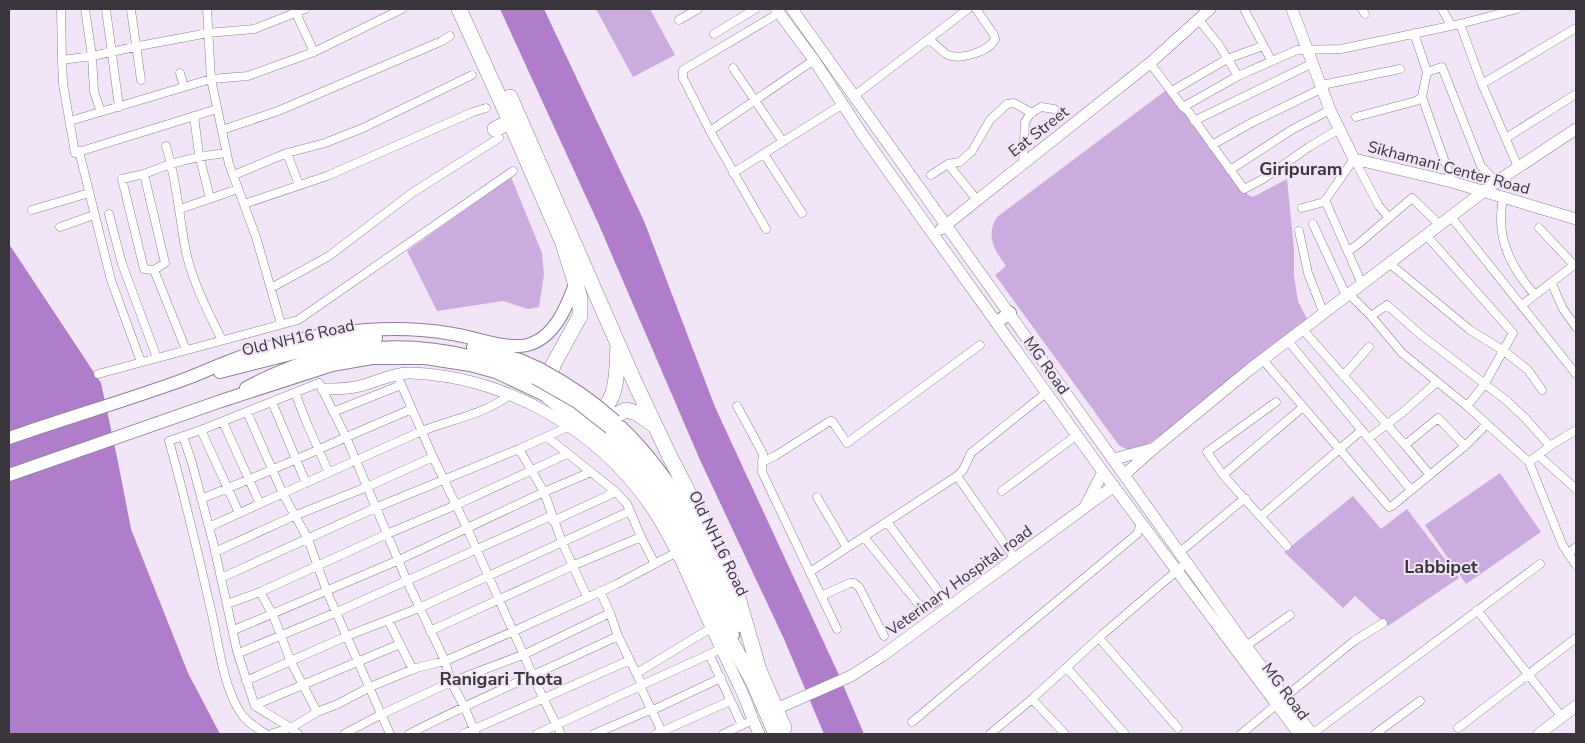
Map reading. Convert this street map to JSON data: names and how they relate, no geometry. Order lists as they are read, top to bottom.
{
  "streets": {
    "main road": ["Old NH16 Road"],
    "street": [
      "Eat Street",
      "Sikhamani Center Road",
      "MG Road",
      "Veterinary Hospital road"
    ]
  },
  "crossings": [
    ["Eat Street", "MG Road"],
    ["MG Road", "Veterinary Hospital road"]
  ],
  "districts": ["Giripuram", "Labbipet", "Ranigari Thota"]
}
